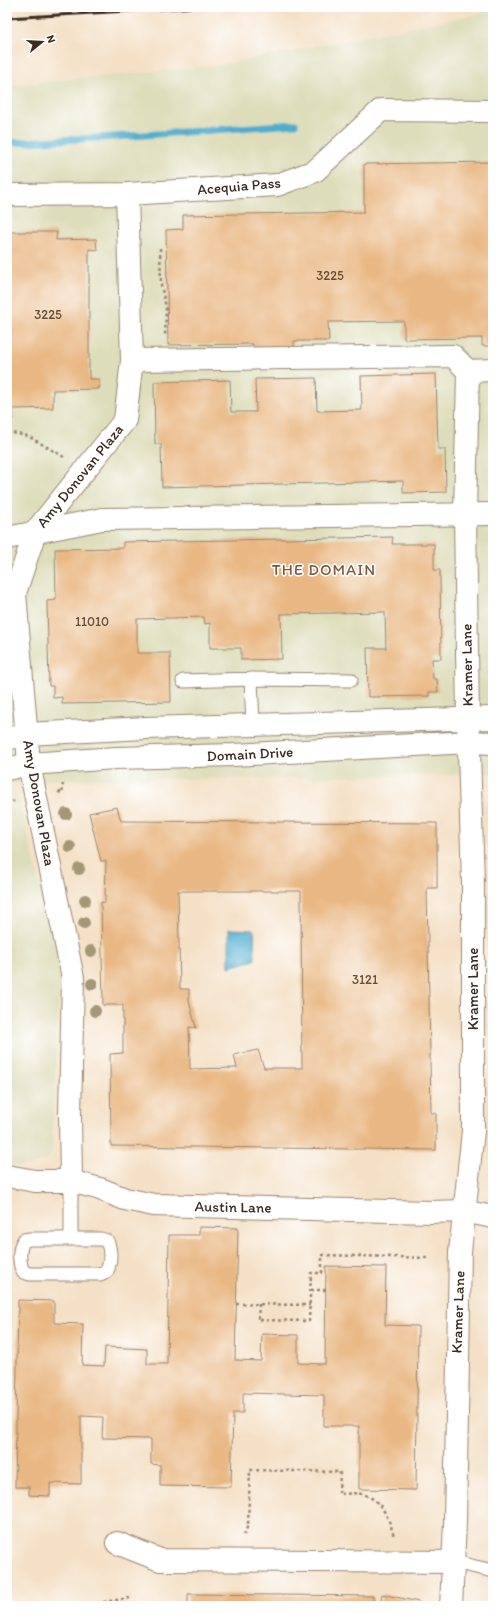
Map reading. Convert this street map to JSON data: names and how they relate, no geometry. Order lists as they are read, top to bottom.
{
  "streets": {
    "street": [
      "Acequia Pass",
      "Amy Donovan Plaza",
      "Kramer Lane",
      "Domain Drive",
      "Austin Lane"
    ]
  },
  "crossings": [
    ["Acequia Pass", "Amy Donovan Plaza"],
    ["Amy Donovan Plaza", "Domain Drive"],
    ["Amy Donovan Plaza", "Austin Lane"],
    ["Kramer Lane", "Domain Drive"],
    ["Kramer Lane", "Austin Lane"]
  ],
  "districts": ["THE DOMAIN"],
  "house_numbers": [
    "3225",
    "3225",
    "11010",
    "3121"
  ],
  "north": "right"
}
